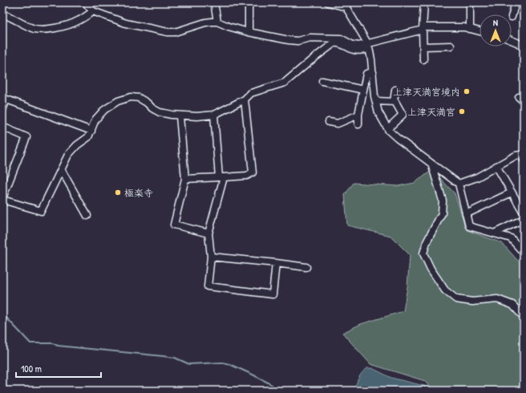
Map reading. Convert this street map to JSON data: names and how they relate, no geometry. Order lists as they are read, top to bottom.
{
  "places": ["上津天満宮境内", "上津天満宮", "極楽寺"],
  "scale_bar": "100 m",
  "north": "top"
}
